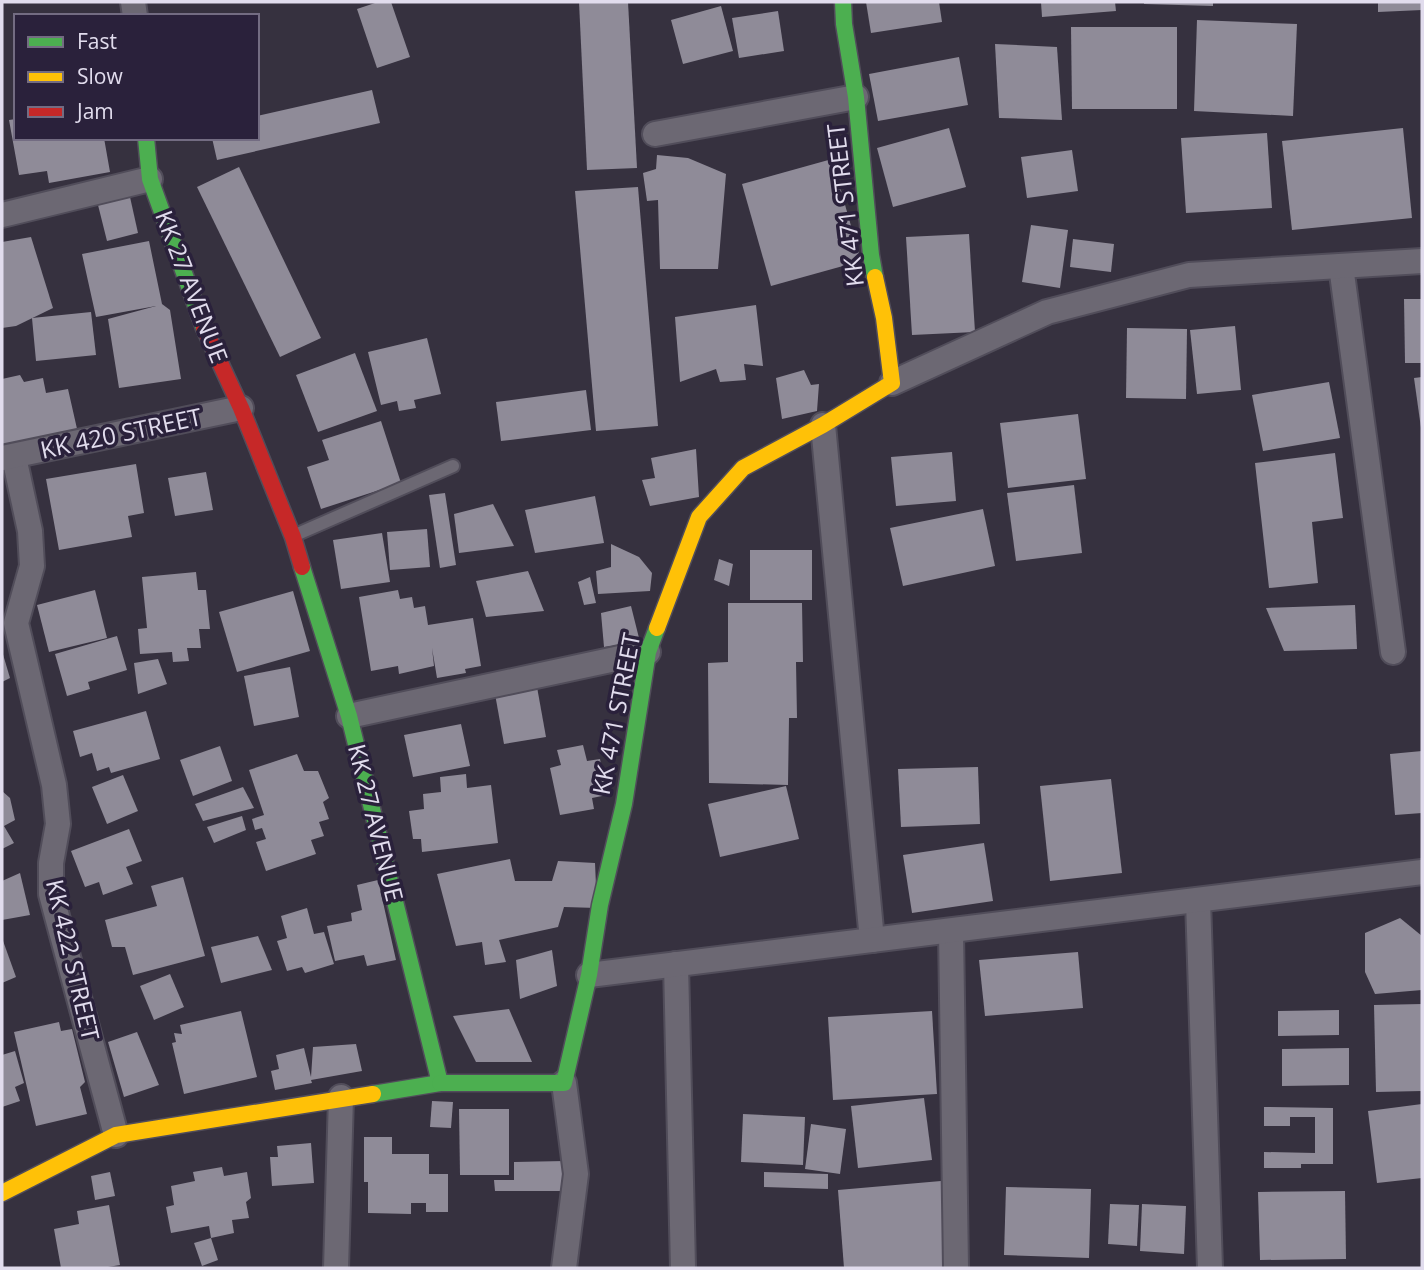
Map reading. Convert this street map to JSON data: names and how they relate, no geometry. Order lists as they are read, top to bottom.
{
  "streets": {
    "street": [
      "KK 471 STREET",
      "KK 27 AVENUE",
      "KK 420 STREET",
      "KK 422 STREET"
    ]
  },
  "crossings": [
    ["KK 27 AVENUE", "KK 420 STREET"],
    ["KK 420 STREET", "KK 422 STREET"]
  ],
  "legend": ["Fast", "Slow", "Jam"]
}
